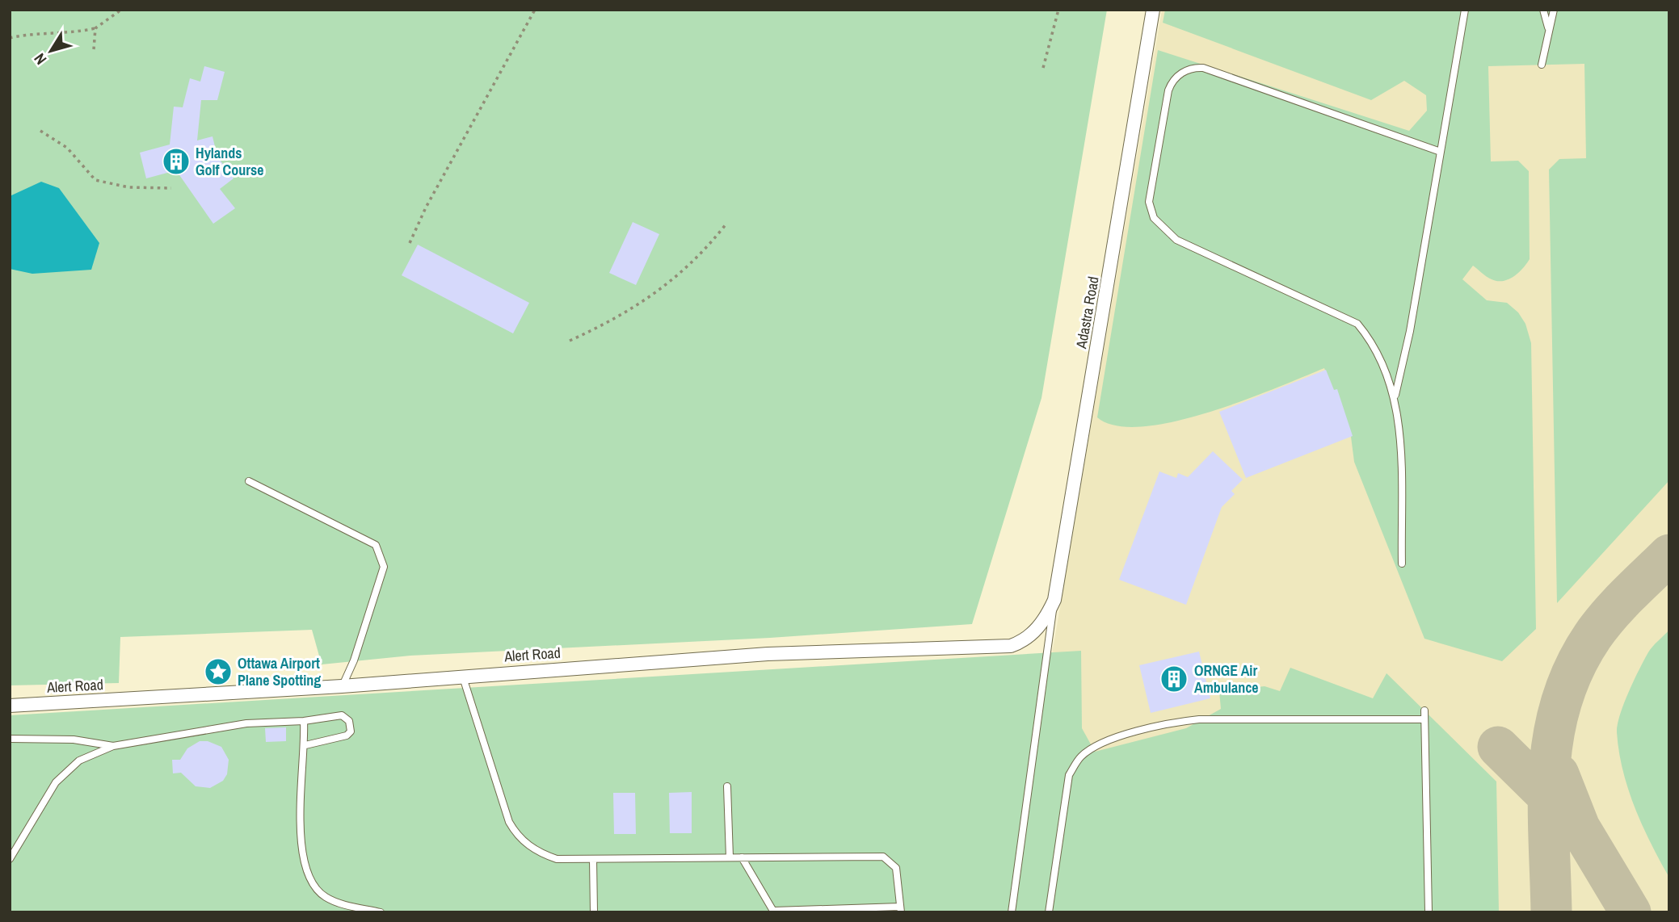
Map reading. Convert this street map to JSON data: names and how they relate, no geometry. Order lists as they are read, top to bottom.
{
  "streets": {
    "street": ["Adastra Road", "Alert Road"]
  },
  "crossings": [
    ["Adastra Road", "Alert Road"]
  ],
  "places": {
    "building": ["Hylands Golf Course", "ORNGE Air Ambulance"],
    "place": ["Ottawa Airport Plane Spotting"]
  },
  "north": "bottom left"
}
